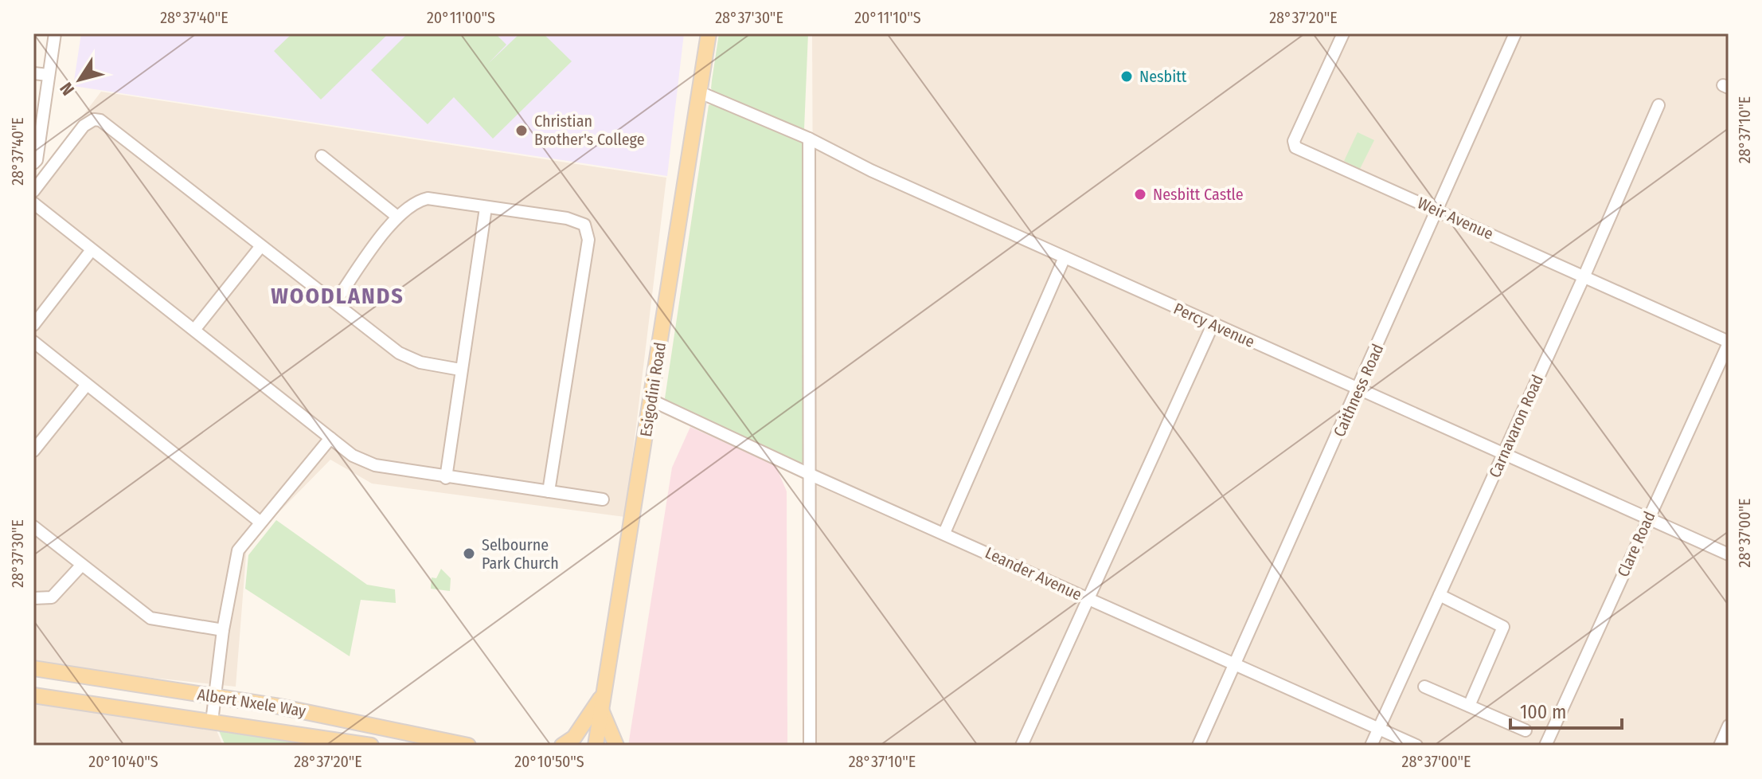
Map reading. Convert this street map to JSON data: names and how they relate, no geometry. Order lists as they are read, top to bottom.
{
  "streets": {
    "main road": ["Esigodini Road", "Albert Nxele Way"],
    "street": [
      "Weir Avenue",
      "Percy Avenue",
      "Caithness Road",
      "Carnavaron Road",
      "Clare Road",
      "Leander Avenue"
    ]
  },
  "crossings": [
    ["Weir Avenue", "Caithness Road"],
    ["Weir Avenue", "Carnavaron Road"],
    ["Weir Avenue", "Clare Road"],
    ["Percy Avenue", "Esigodini Road"],
    ["Percy Avenue", "Caithness Road"],
    ["Percy Avenue", "Carnavaron Road"],
    ["Percy Avenue", "Clare Road"],
    ["Esigodini Road", "Leander Avenue"],
    ["Caithness Road", "Leander Avenue"],
    ["Carnavaron Road", "Leander Avenue"]
  ],
  "districts": ["WOODLANDS"],
  "places": [
    "Nesbitt",
    "Christian Brother's College",
    "Nesbitt Castle",
    "Selbourne Park Church"
  ],
  "scale_bar": "100 m",
  "north": "bottom left",
  "coordinates": [
    "28°37'40\"E",
    "20°11'00\"S",
    "28°37'30\"E",
    "20°11'10\"S",
    "28°37'20\"E",
    "28°37'10\"E",
    "28°37'00\"E",
    "20°10'40\"S",
    "20°10'50\"S"
  ]
}
